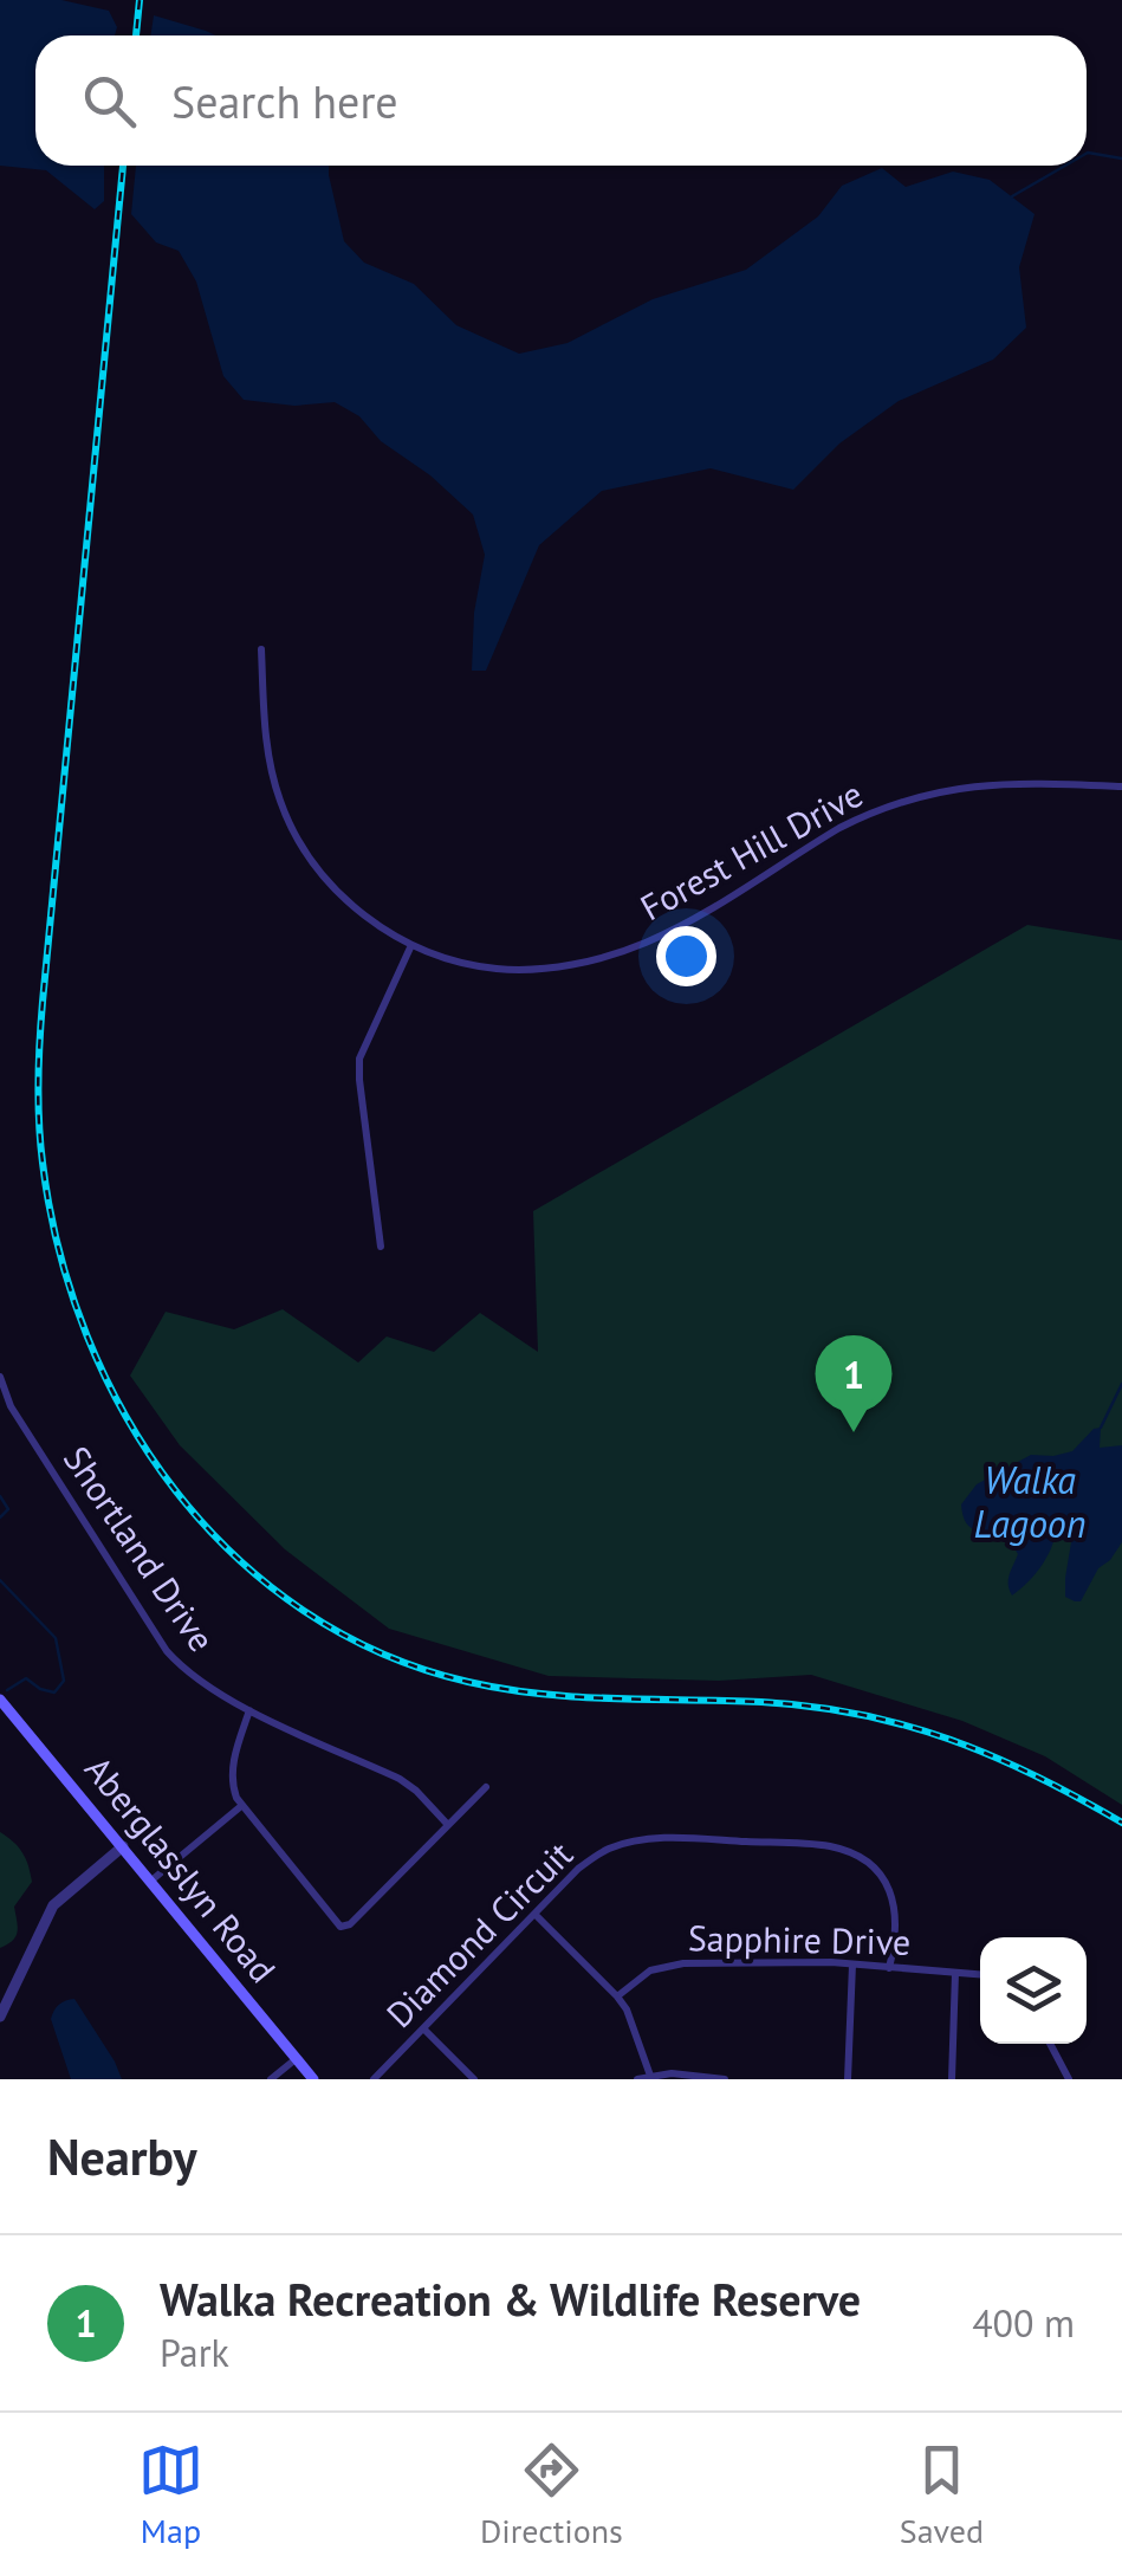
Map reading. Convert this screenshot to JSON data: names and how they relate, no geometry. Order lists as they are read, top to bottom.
{
  "streets": {
    "main road": ["Aberglasslyn Road"],
    "street": [
      "Forest Hill Drive",
      "Shortland Drive",
      "Diamond Circuit",
      "Sapphire Drive"
    ]
  },
  "crossings": [
    ["Diamond Circuit", "Sapphire Drive"]
  ],
  "water": ["Walka Lagoon"],
  "page": {
    "search": "Search here",
    "pins": "1",
    "heading": "Nearby",
    "list": [
      {
        "mark": "1",
        "name": "Walka Recreation & Wildlife Reserve",
        "note": "Park",
        "value": "400 m"
      }
    ],
    "nav": ["Map", "Directions", "Saved"]
  }
}
